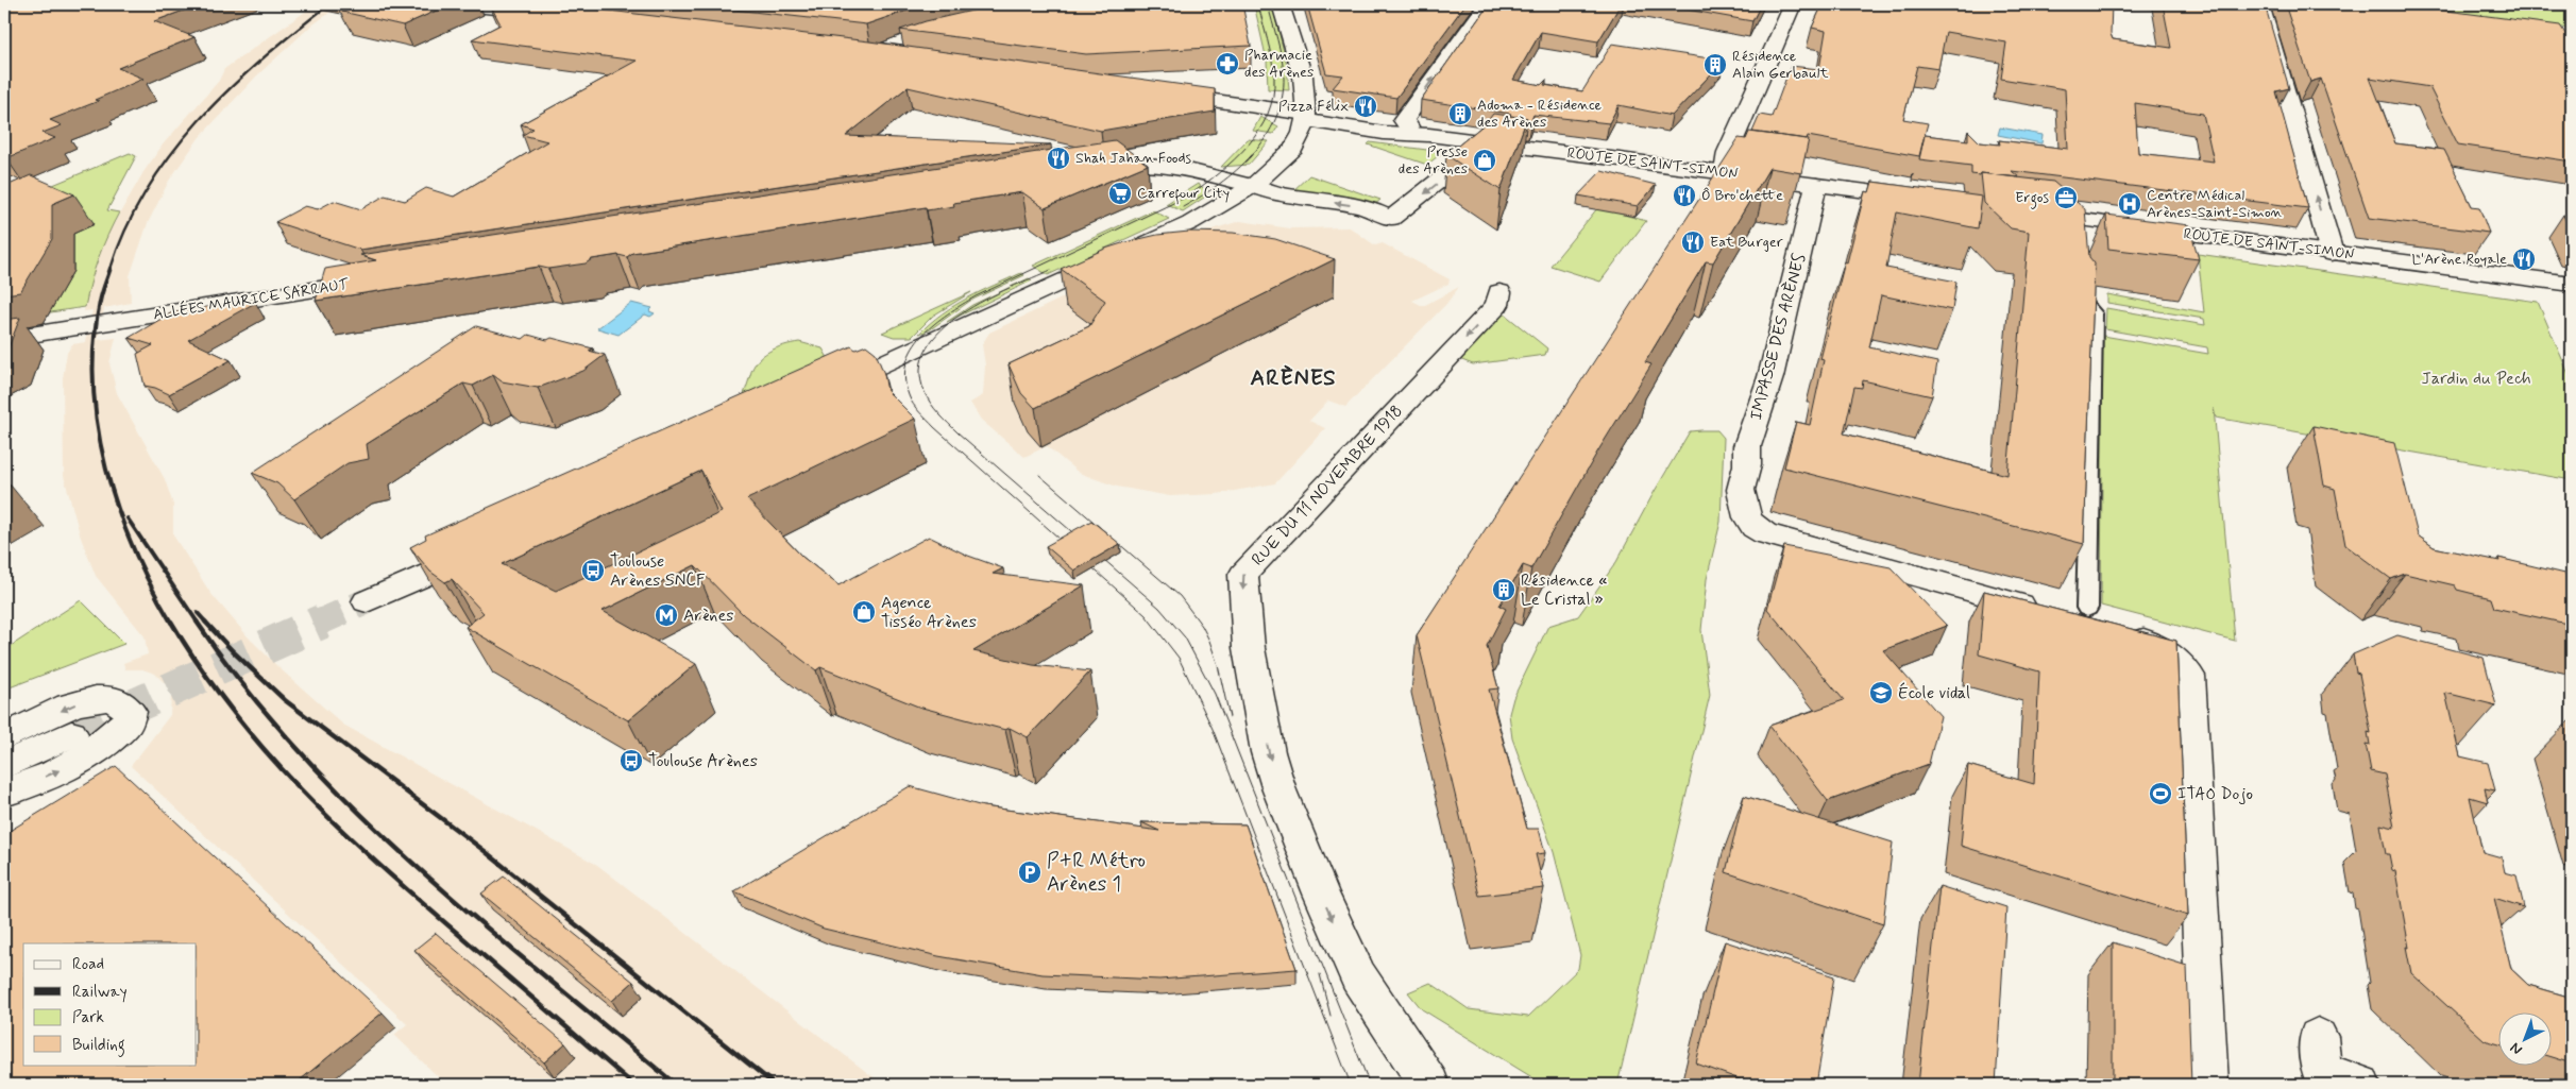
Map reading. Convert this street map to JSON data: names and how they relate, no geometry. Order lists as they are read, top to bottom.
{
  "streets": {
    "street": [
      "ROUTE DE SAINT-SIMON",
      "ALLÉES MAURICE SARRAUT",
      "IMPASSE DES ARÈNES",
      "RUE DU 11 NOVEMBRE 1918"
    ]
  },
  "crossings": [
    ["ROUTE DE SAINT-SIMON", "IMPASSE DES ARÈNES"]
  ],
  "one_way": ["RUE DU 11 NOVEMBRE 1918"],
  "districts": ["ARÈNES"],
  "parks": ["Jardin du Pech"],
  "places": {
    "pharmacy": ["Pharmacie des Arènes"],
    "building": ["Résidence Alain Gerbault", "Adoma - Résidence des Arènes", "Résidence « Le Cristal »"],
    "restaurant": [
      "Pizza Félix",
      "Shah Jahan Foods",
      "Ô Bro'chette",
      "Eat Burger",
      "L'Arène Royale"
    ],
    "shop": ["Presse des Arènes", "Agence Tisséo Arènes"],
    "supermarket": ["Carrefour City"],
    "office": ["Ergos"],
    "hospital": ["Centre Médical Arènes-Saint-Simon"],
    "bus stop": ["Toulouse Arènes SNCF", "Toulouse Arènes"],
    "metro station": ["Arènes"],
    "school or university": ["École vidal"],
    "sports": ["ITAO Dojo"],
    "parking": ["P+R Métro Arènes 1"]
  },
  "legend": [
    "Road",
    "Railway",
    "Park",
    "Building"
  ],
  "north": "bottom left"
}
